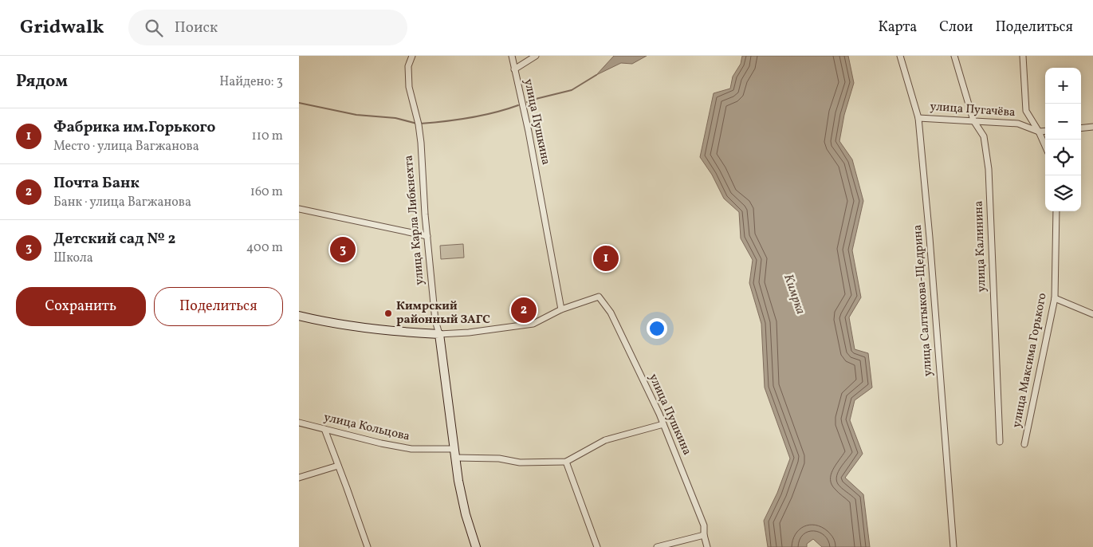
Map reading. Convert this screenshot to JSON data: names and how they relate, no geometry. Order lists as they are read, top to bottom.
{
  "streets": {
    "street": [
      "улица Пугачёва",
      "улица Пушкина",
      "улица Карла Либкнехта",
      "улица Калинина",
      "улица Салтыкова-Щедрина",
      "улица Максима Горького",
      "улица Кольцова"
    ]
  },
  "crossings": [
    ["улица Пугачёва", "улица Калинина"],
    ["улица Пугачёва", "улица Салтыкова-Щедрина"],
    ["улица Карла Либкнехта", "улица Кольцова"]
  ],
  "water": ["Кимрка"],
  "places": ["Кимрский районный ЗАГС"],
  "page": {
    "header": "Gridwalk",
    "search": "Поиск",
    "nav": ["Карта", "Слои", "Поделиться"],
    "heading": ["Рядом", "Найдено: 3"],
    "map_buttons": ["+", "−"],
    "list": [
      {
        "mark": "1",
        "name": "Фабрика им.Горького",
        "note": "Место · улица Вагжанова",
        "value": "110 m"
      },
      {
        "mark": "2",
        "name": "Почта Банк",
        "note": "Банк · улица Вагжанова",
        "value": "160 m"
      },
      {
        "mark": "3",
        "name": "Детский сад № 2",
        "note": "Школа",
        "value": "400 m"
      }
    ],
    "pins": ["3", "1", "2"],
    "buttons": ["Сохранить", "Поделиться"]
  }
}
